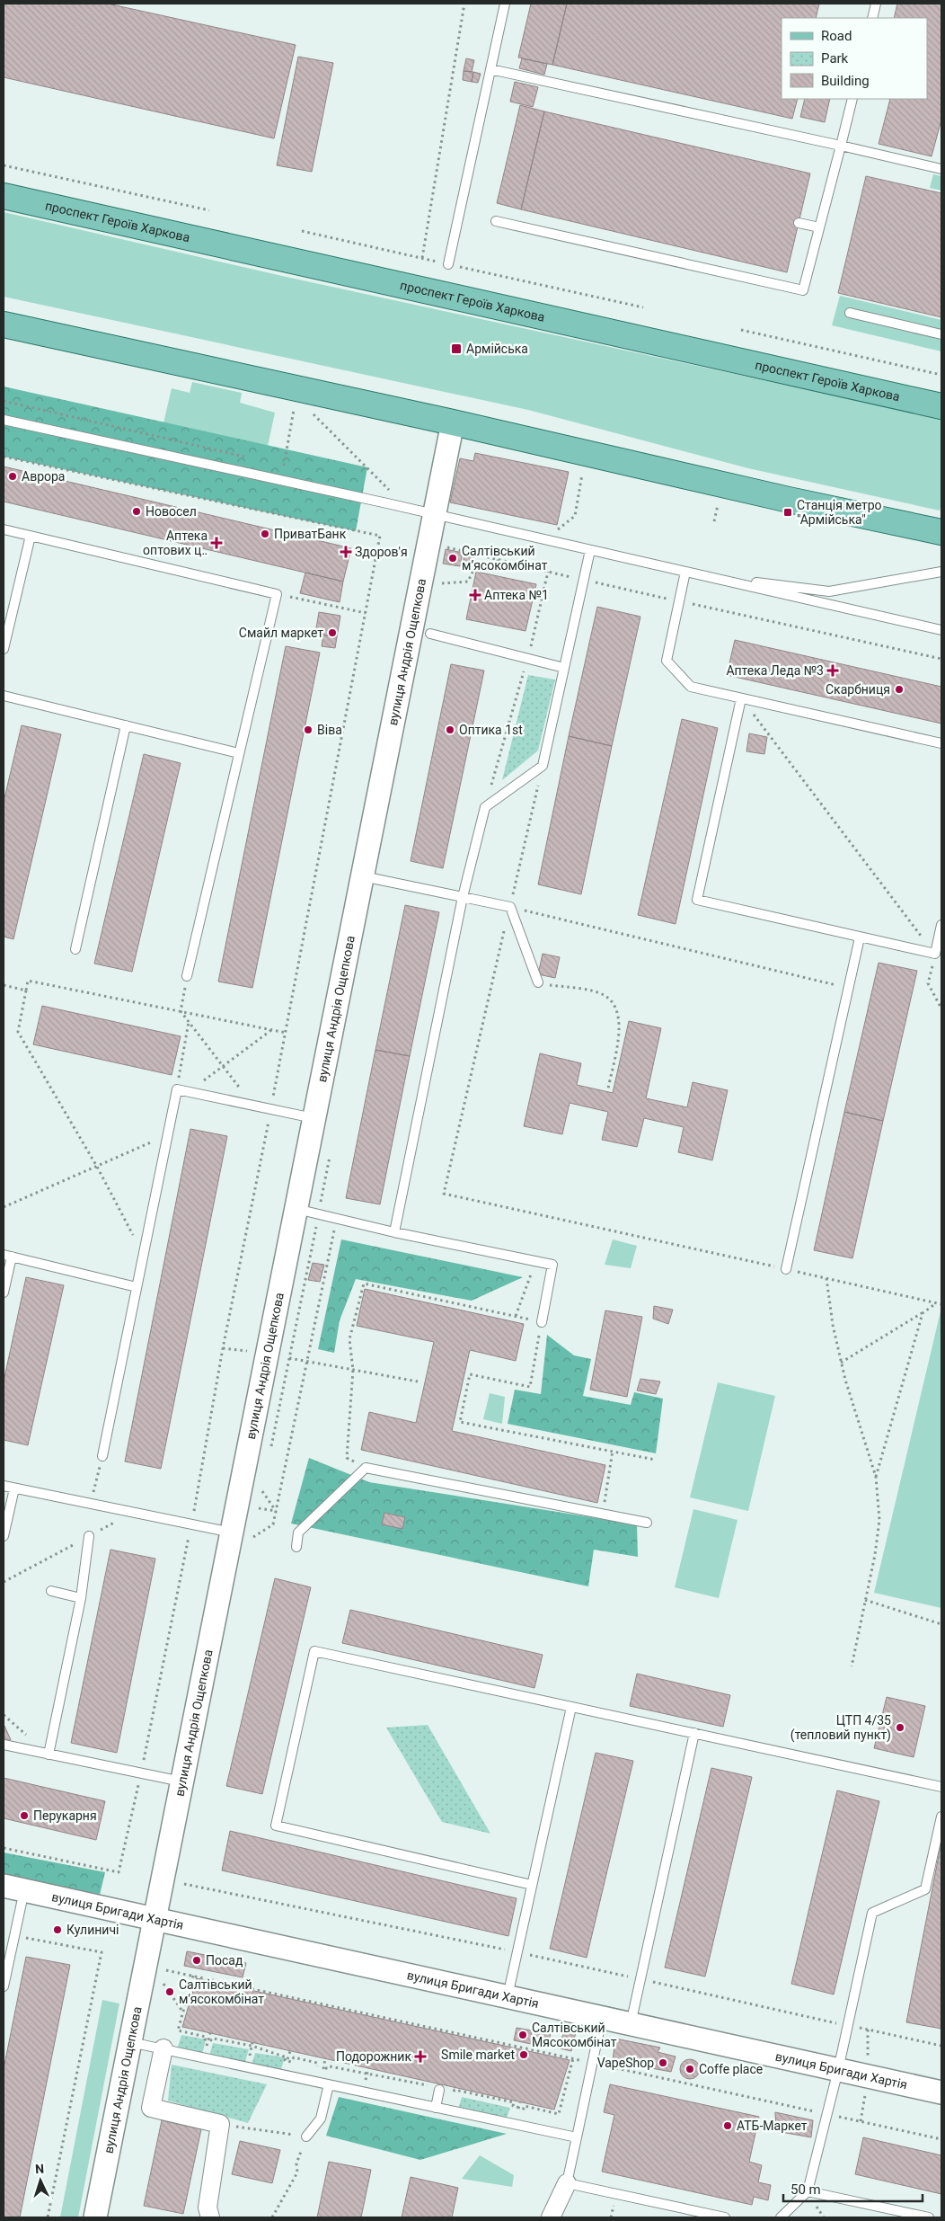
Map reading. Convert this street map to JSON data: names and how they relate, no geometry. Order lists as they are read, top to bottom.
{
  "streets": {
    "main road": ["проспект Героїв Харкова"],
    "street": ["вулиця Андрія Ощепкова", "вулиця Бригади Хартія"]
  },
  "crossings": [
    ["вулиця Андрія Ощепкова", "вулиця Бригади Хартія"]
  ],
  "places": {
    "transit": ["Армійська", "Станція метро \"Армійська\""],
    "other": [
      "Аврора",
      "Новосел",
      "ПриватБанк",
      "Салтівський мʼясокомбінат",
      "Смайл маркет",
      "Скарбниця",
      "Віва",
      "Оптика 1st",
      "ЦТП 4/35 (тепловий пункт)",
      "Перукарня",
      "Кулиничі",
      "Посад",
      "Салтівський м'ясокомбінат",
      "Салтівський Мясокомбінат",
      "Smile market",
      "VapeShop",
      "Coffe place",
      "АТБ-Маркет"
    ],
    "health": [
      "Аптека оптових ц‥",
      "Здоров'я",
      "Аптека №1",
      "Аптека Леда №3",
      "Подорожник"
    ]
  },
  "legend": ["Road", "Park", "Building"],
  "scale_bar": "50 m",
  "north": "top"
}
